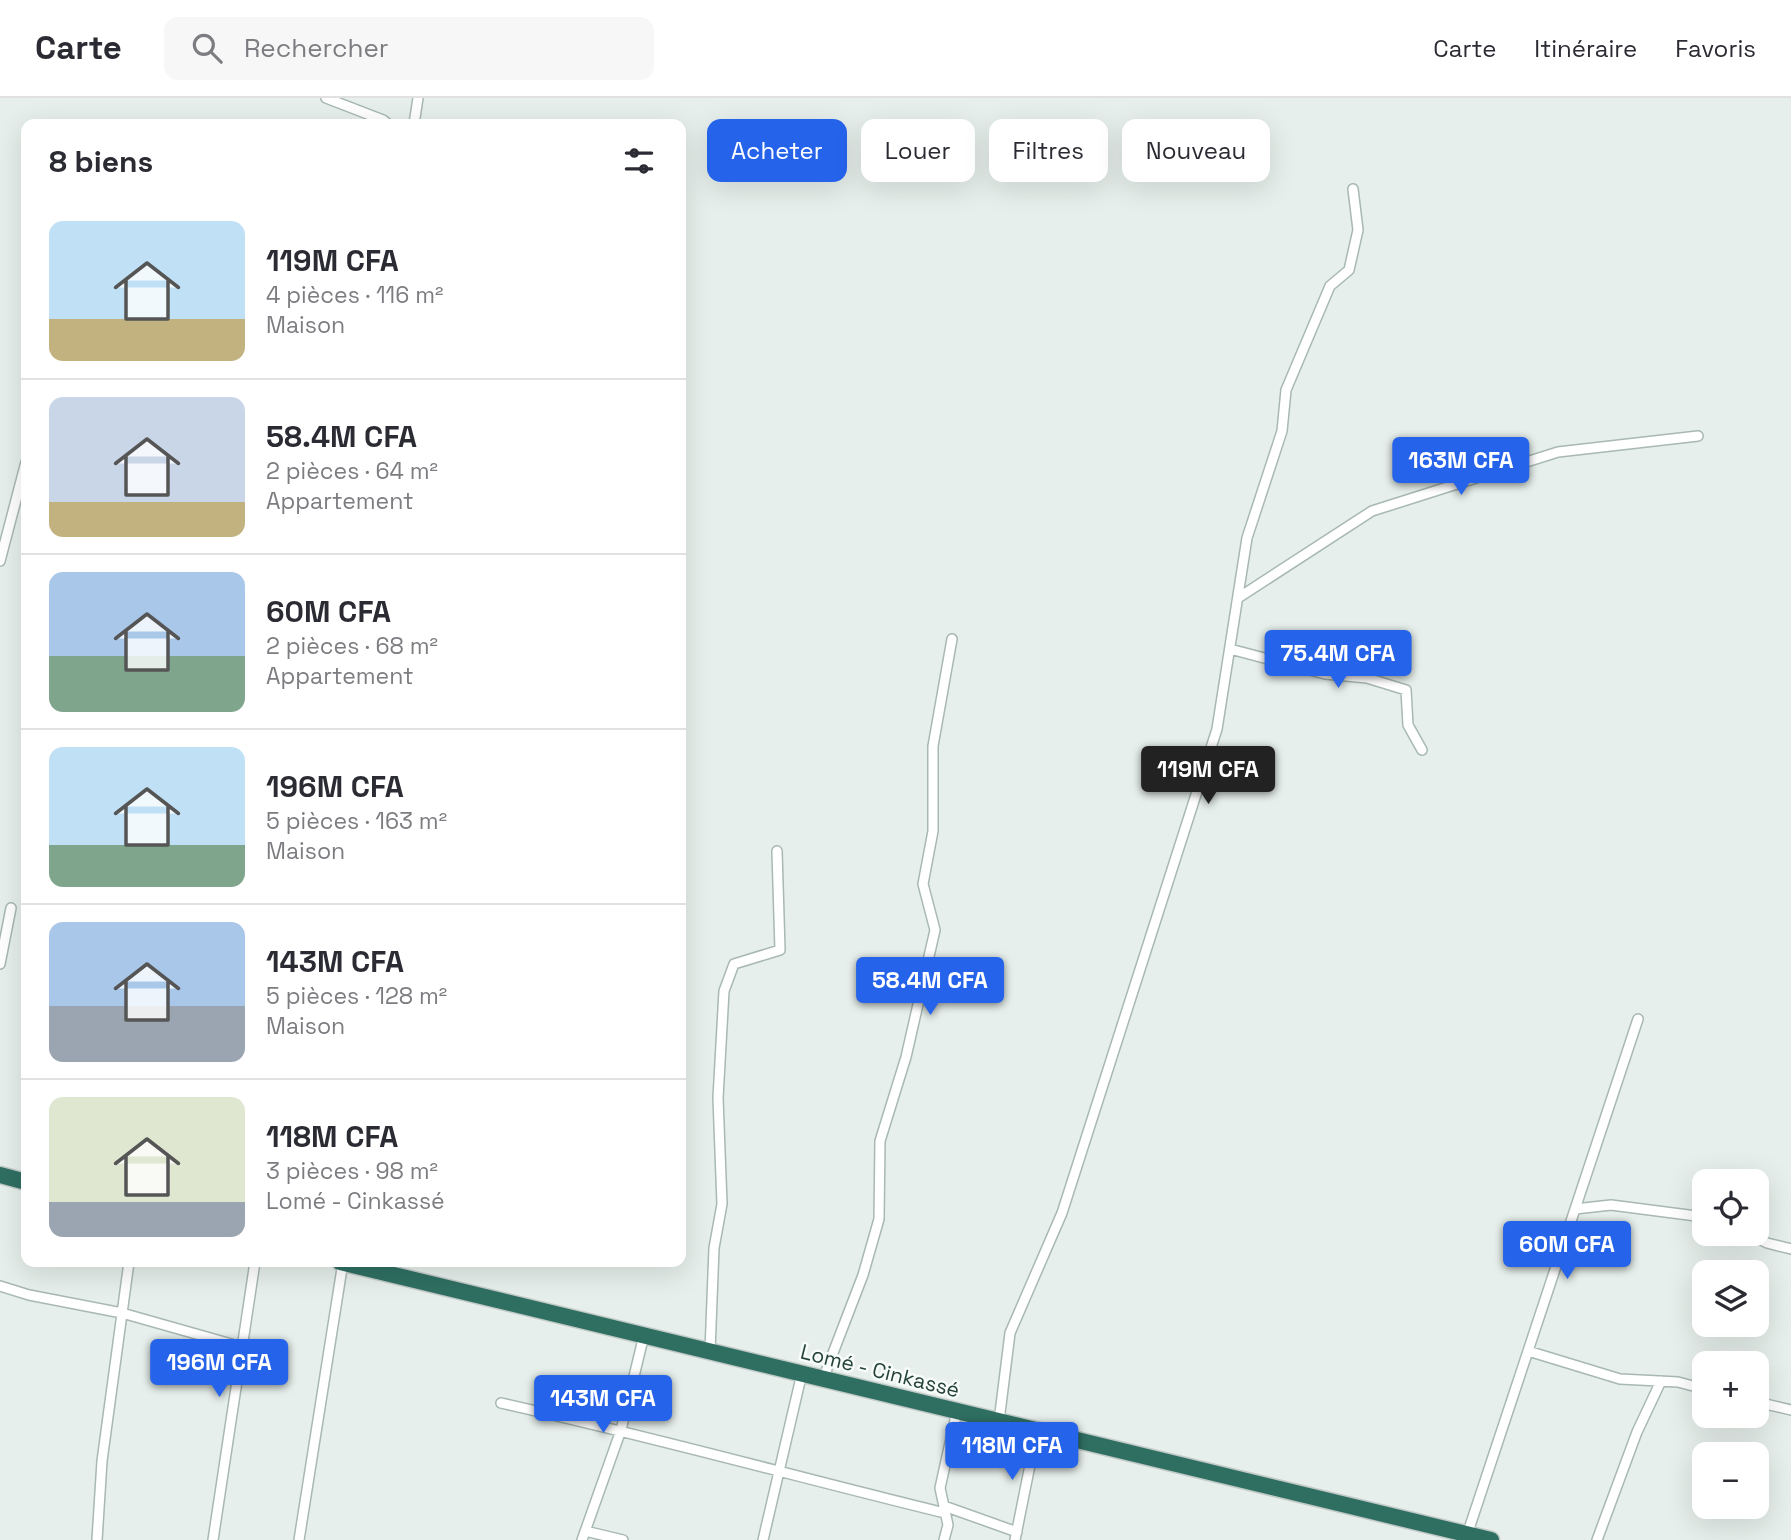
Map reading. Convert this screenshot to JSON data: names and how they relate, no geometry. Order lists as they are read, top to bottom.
{
  "streets": {
    "highway": ["Lomé - Cinkassé"]
  },
  "page": {
    "header": "Carte",
    "search": "Rechercher",
    "nav": ["Carte", "Itinéraire", "Favoris"],
    "chip": [
      "Acheter",
      "Louer",
      "Filtres",
      "Nouveau"
    ],
    "heading": "8 biens",
    "list": [
      {
        "name": "119M CFA",
        "note": "4 pièces · 116 m² · Maison"
      },
      {
        "name": "58.4M CFA",
        "note": "2 pièces · 64 m² · Appartement"
      },
      {
        "name": "60M CFA",
        "note": "2 pièces · 68 m² · Appartement"
      },
      {
        "name": "196M CFA",
        "note": "5 pièces · 163 m² · Maison"
      },
      {
        "name": "143M CFA",
        "note": "5 pièces · 128 m² · Maison"
      },
      {
        "name": "118M CFA",
        "note": "3 pièces · 98 m² · Lomé - Cinkassé"
      }
    ],
    "price": [
      "163M CFA",
      "75.4M CFA",
      "119M CFA",
      "58.4M CFA",
      "60M CFA",
      "196M CFA",
      "143M CFA",
      "118M CFA"
    ],
    "map_buttons": ["+", "−"]
  }
}
